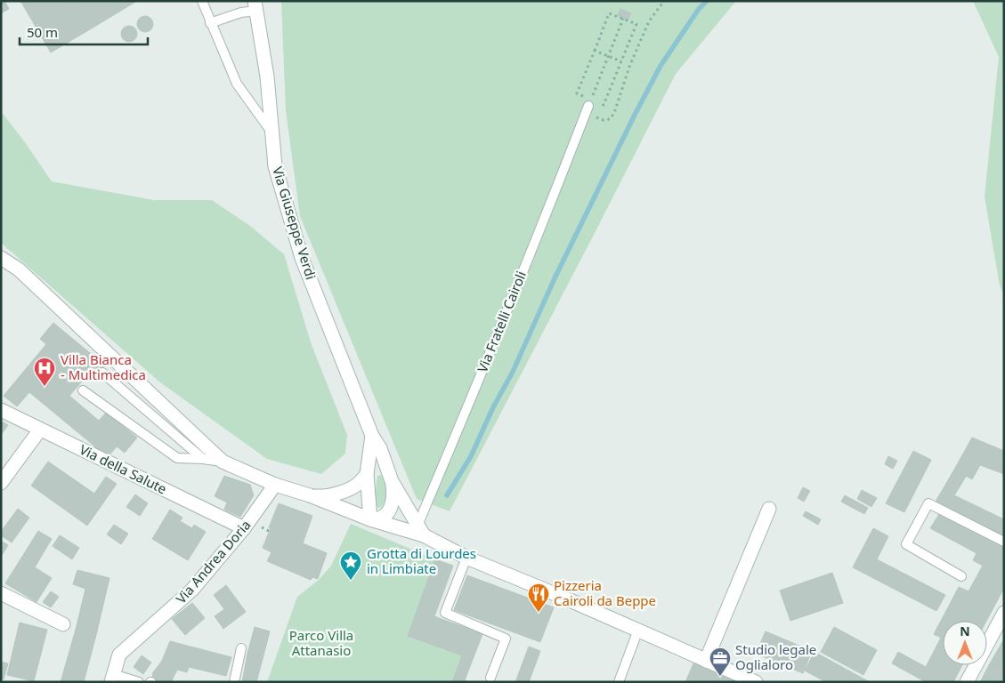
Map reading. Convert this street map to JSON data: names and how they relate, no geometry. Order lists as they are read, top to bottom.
{
  "streets": {
    "street": ["Via Giuseppe Verdi", "Via della Salute", "Via Andrea Doria"],
    "lane": ["Via Fratelli Cairoli"]
  },
  "crossings": [
    ["Via Giuseppe Verdi", "Via Fratelli Cairoli"],
    ["Via della Salute", "Via Andrea Doria"]
  ],
  "parks": ["Parco Villa Attanasio"],
  "places": {
    "hospital": ["Villa Bianca - Multimedica"],
    "place": ["Grotta di Lourdes in Limbiate"],
    "restaurant": ["Pizzeria Cairoli da Beppe"],
    "office": ["Studio legale Oglialoro"]
  },
  "scale_bar": "50 m",
  "north": "top"
}
